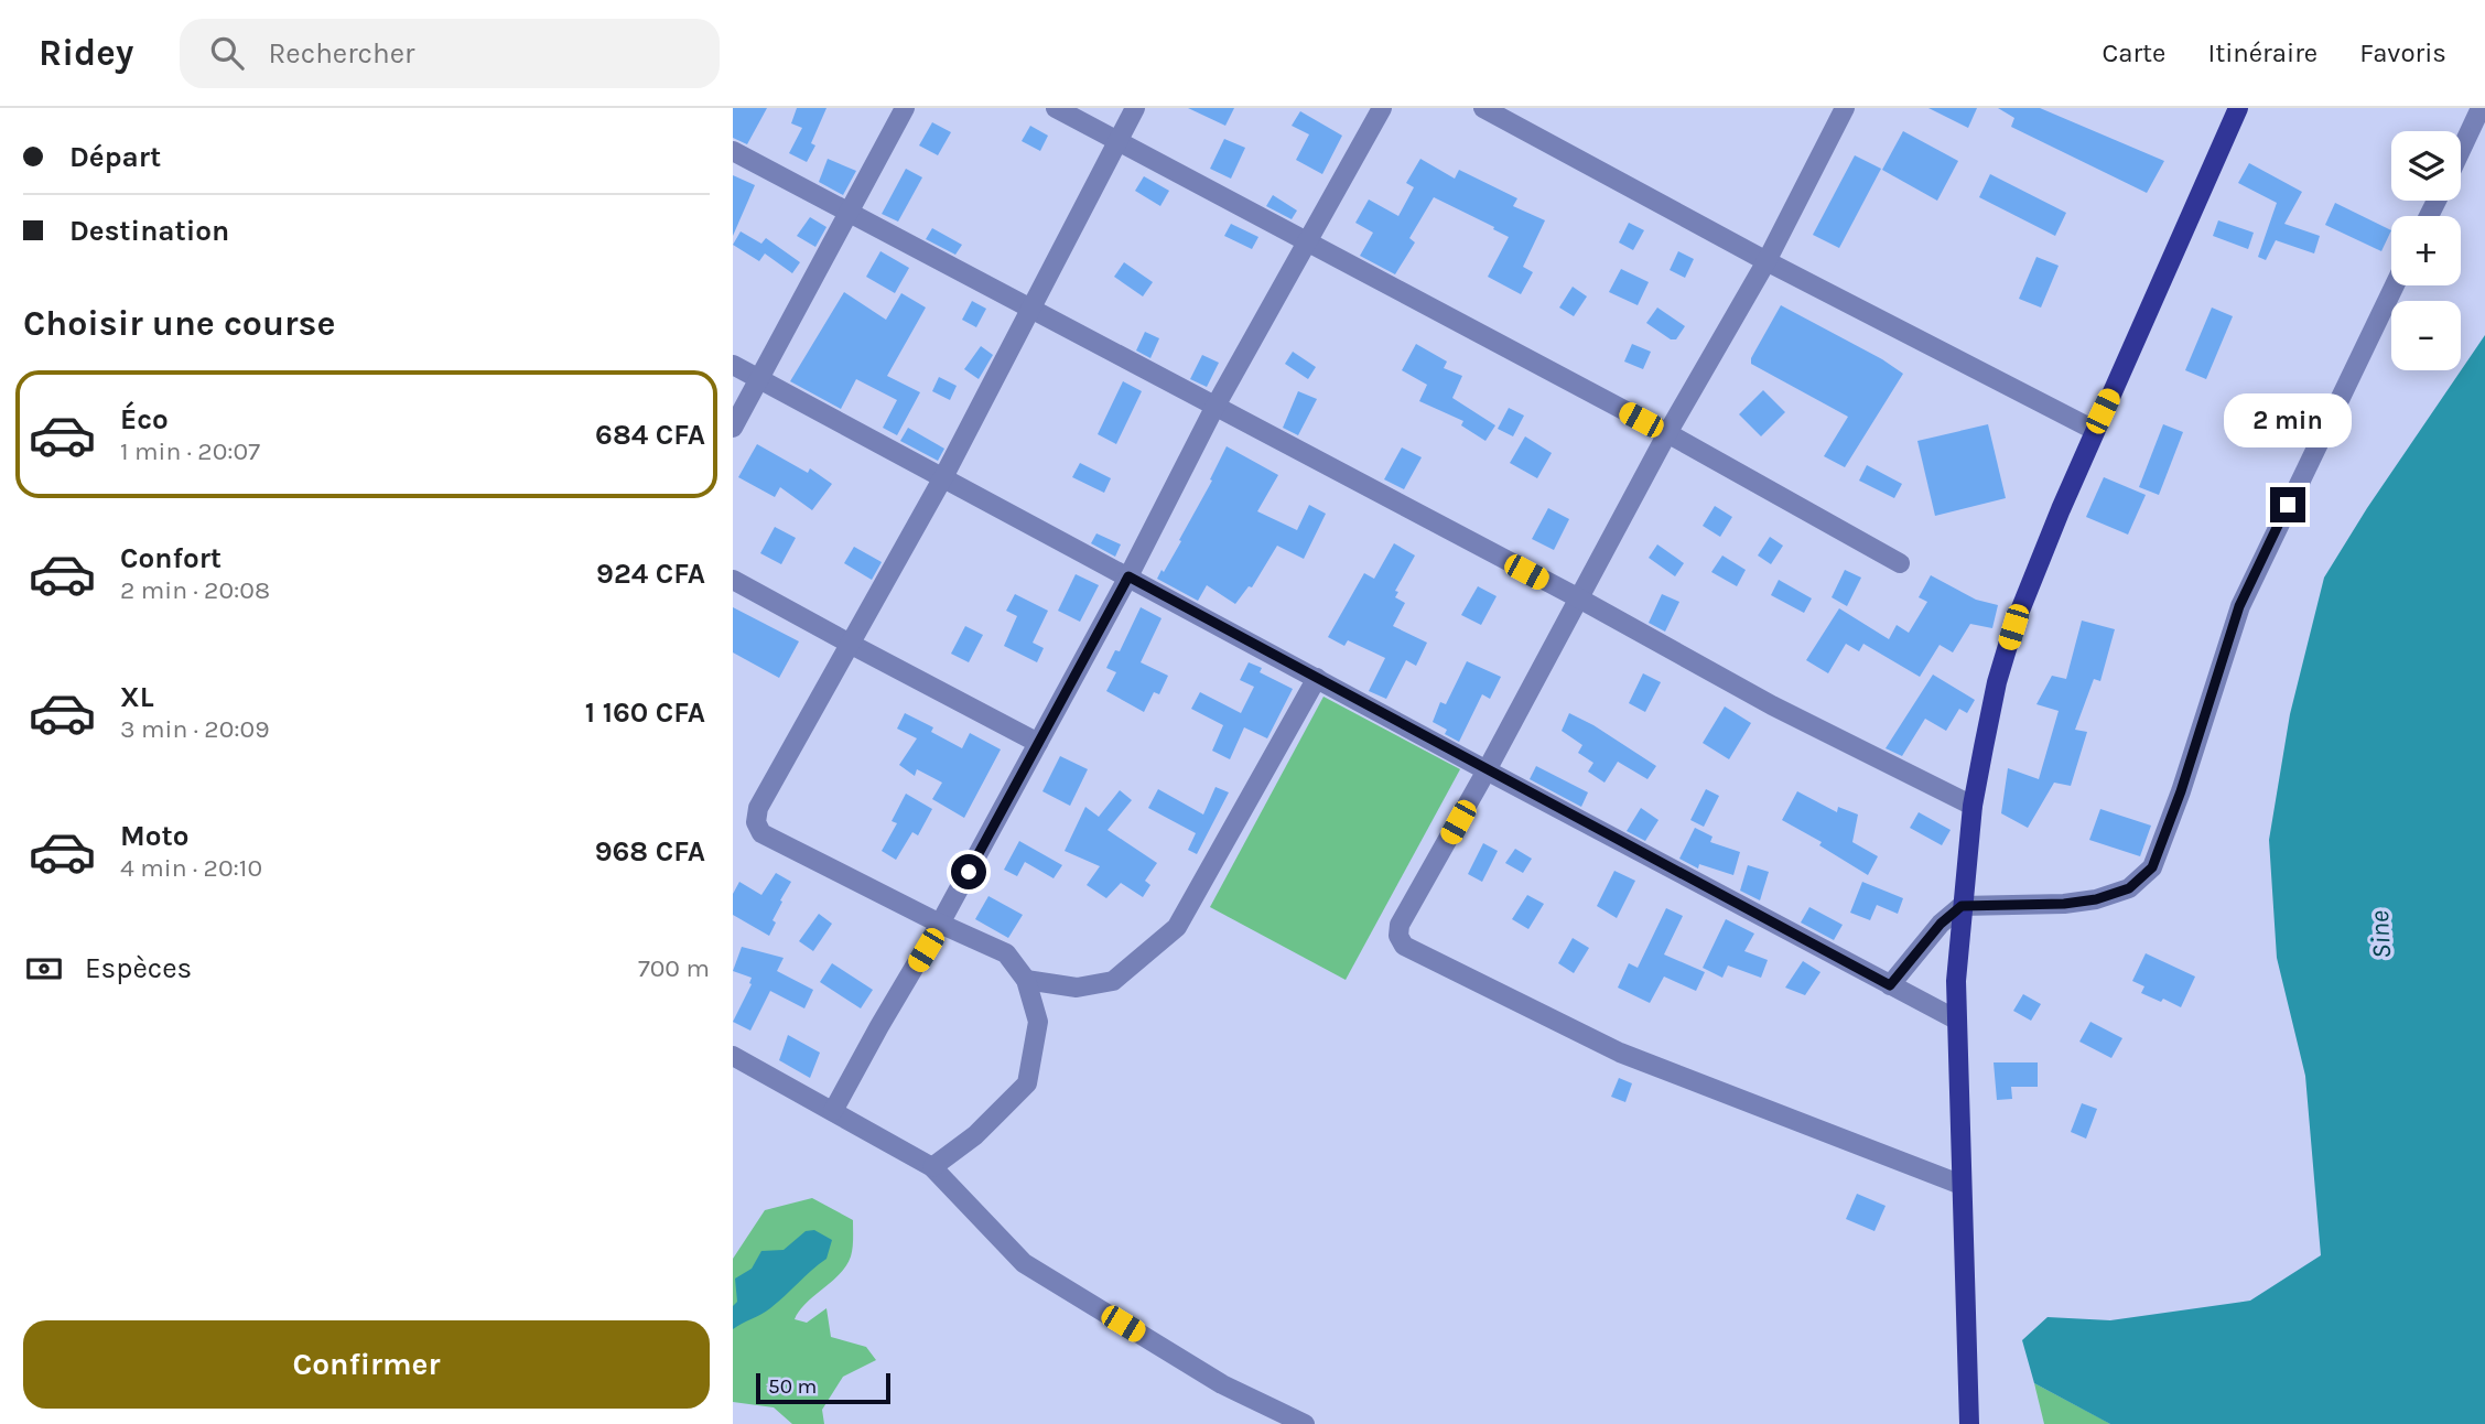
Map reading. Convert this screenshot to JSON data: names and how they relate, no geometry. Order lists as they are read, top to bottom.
{
  "water": ["Sine"],
  "scale_bar": "50 m",
  "page": {
    "header": "Ridey",
    "search": "Rechercher",
    "nav": ["Carte", "Itinéraire", "Favoris"],
    "banner": ["Départ", "Destination"],
    "map_buttons": ["+", "−"],
    "heading": "Choisir une course",
    "list": [
      {
        "name": "Éco",
        "note": "1 min · 20:07",
        "value": "684 CFA"
      },
      {
        "name": "Confort",
        "note": "2 min · 20:08",
        "value": "924 CFA"
      },
      {
        "name": "XL",
        "note": "3 min · 20:09",
        "value": "1 160 CFA"
      },
      {
        "name": "Moto",
        "note": "4 min · 20:10",
        "value": "968 CFA"
      }
    ],
    "bubble": "2 min",
    "pay": ["Espèces", "700 m"],
    "buttons": "Confirmer",
    "scale": "50 m"
  }
}
